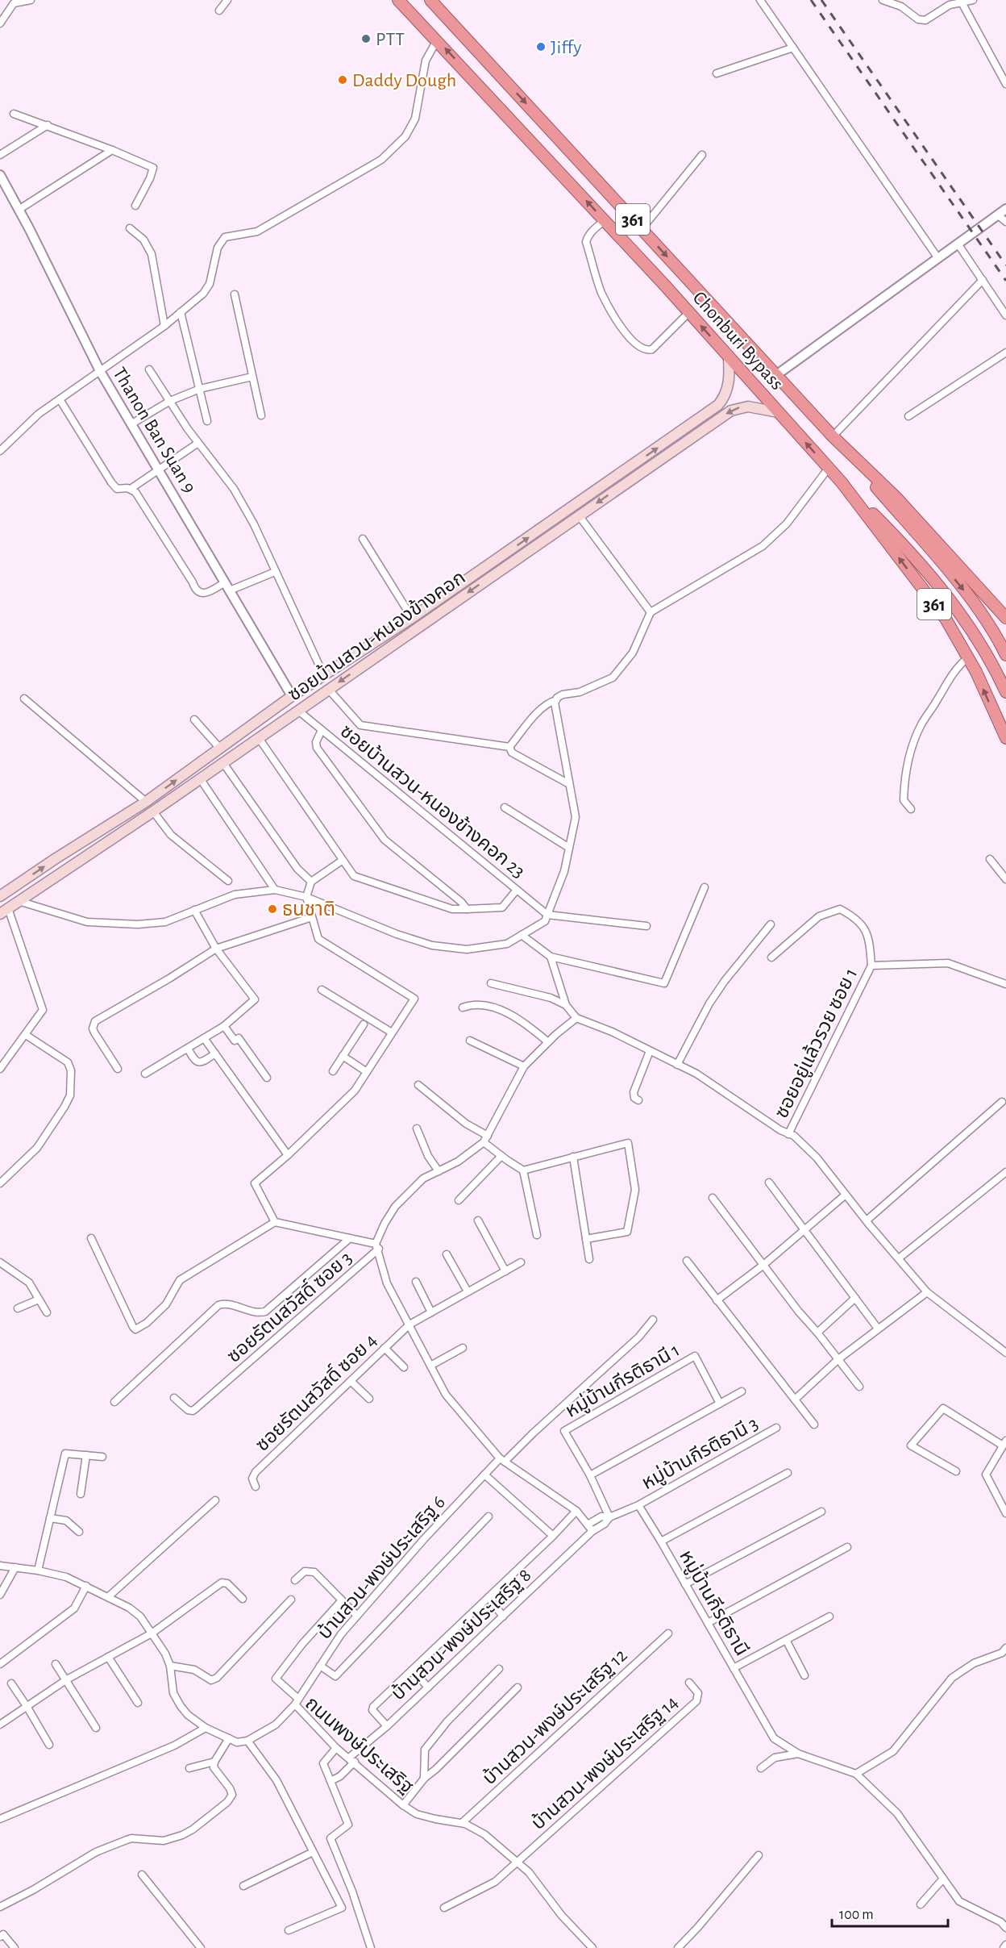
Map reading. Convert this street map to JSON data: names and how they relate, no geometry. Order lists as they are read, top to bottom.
{
  "streets": {
    "highway": ["361", "Chonburi Bypass"],
    "main road": ["ซอยบ้านสวน-หนองข้างคอก"],
    "street": [
      "Thanon Ban Suan 9",
      "ซอยบ้านสวน-หนองข้างคอก 23",
      "ซอยอยู่แล้วรวย ซอย 1",
      "ซอยรัตนสวัสดิ์ ซอย 3",
      "หมู่บ้านกีรติธานี 1",
      "ซอยรัตนสวัสดิ์ ซอย 4",
      "หมู่บ้านกีรติธานี 3",
      "บ้านสวน-พงษ์ประเสริฐ 6",
      "หมู่บ้านกีรติธานี",
      "บ้านสวน-พงษ์ประเสริฐ 8",
      "บ้านสวน-พงษ์ประเสริฐ 12",
      "ถนนพงษ์ประเสริฐ",
      "บ้านสวน-พงษ์ประเสริฐ 14"
    ]
  },
  "crossings": [
    ["Chonburi Bypass", "ซอยบ้านสวน-หนองข้างคอก"],
    ["Thanon Ban Suan 9", "ซอยบ้านสวน-หนองข้างคอก"],
    ["ซอยบ้านสวน-หนองข้างคอก", "ซอยบ้านสวน-หนองข้างคอก 23"],
    ["หมู่บ้านกีรติธานี 3", "หมู่บ้านกีรติธานี"],
    ["บ้านสวน-พงษ์ประเสริฐ 6", "ถนนพงษ์ประเสริฐ"],
    ["บ้านสวน-พงษ์ประเสริฐ 8", "ถนนพงษ์ประเสริฐ"],
    ["บ้านสวน-พงษ์ประเสริฐ 12", "ถนนพงษ์ประเสริฐ"],
    ["ถนนพงษ์ประเสริฐ", "บ้านสวน-พงษ์ประเสริฐ 14"]
  ],
  "places": [
    "PTT",
    "Jiffy",
    "Daddy Dough",
    "ธนชาติ"
  ],
  "scale_bar": "100 m"
}
